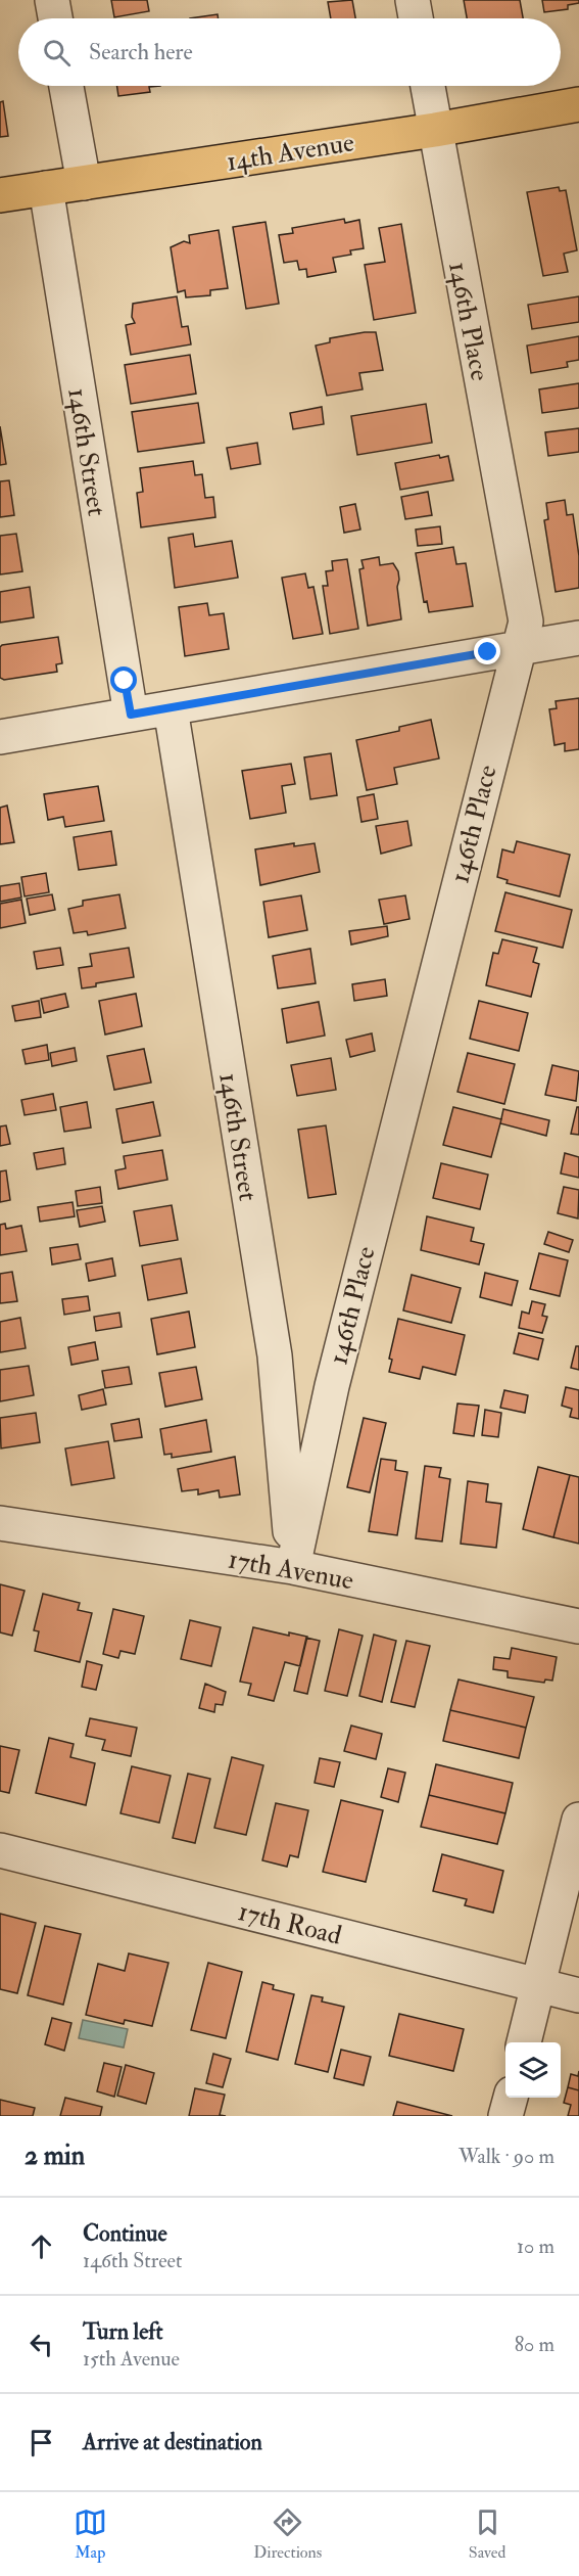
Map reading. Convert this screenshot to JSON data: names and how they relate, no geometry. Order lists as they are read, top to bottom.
{
  "streets": {
    "main road": ["14th Avenue"],
    "street": [
      "146th Place",
      "146th Street",
      "17th Avenue",
      "17th Road"
    ]
  },
  "crossings": [
    ["14th Avenue", "146th Place"],
    ["14th Avenue", "146th Street"],
    ["146th Place", "146th Street"],
    ["146th Place", "17th Avenue"],
    ["146th Street", "17th Avenue"]
  ],
  "page": {
    "search": "Search here",
    "heading": ["2 min", "Walk · 90 m"],
    "list": [
      ["Continue", "146th Street", "10 m"],
      ["Turn left", "15th Avenue", "80 m"],
      "Arrive at destination"
    ],
    "nav": ["Map", "Directions", "Saved"]
  }
}
